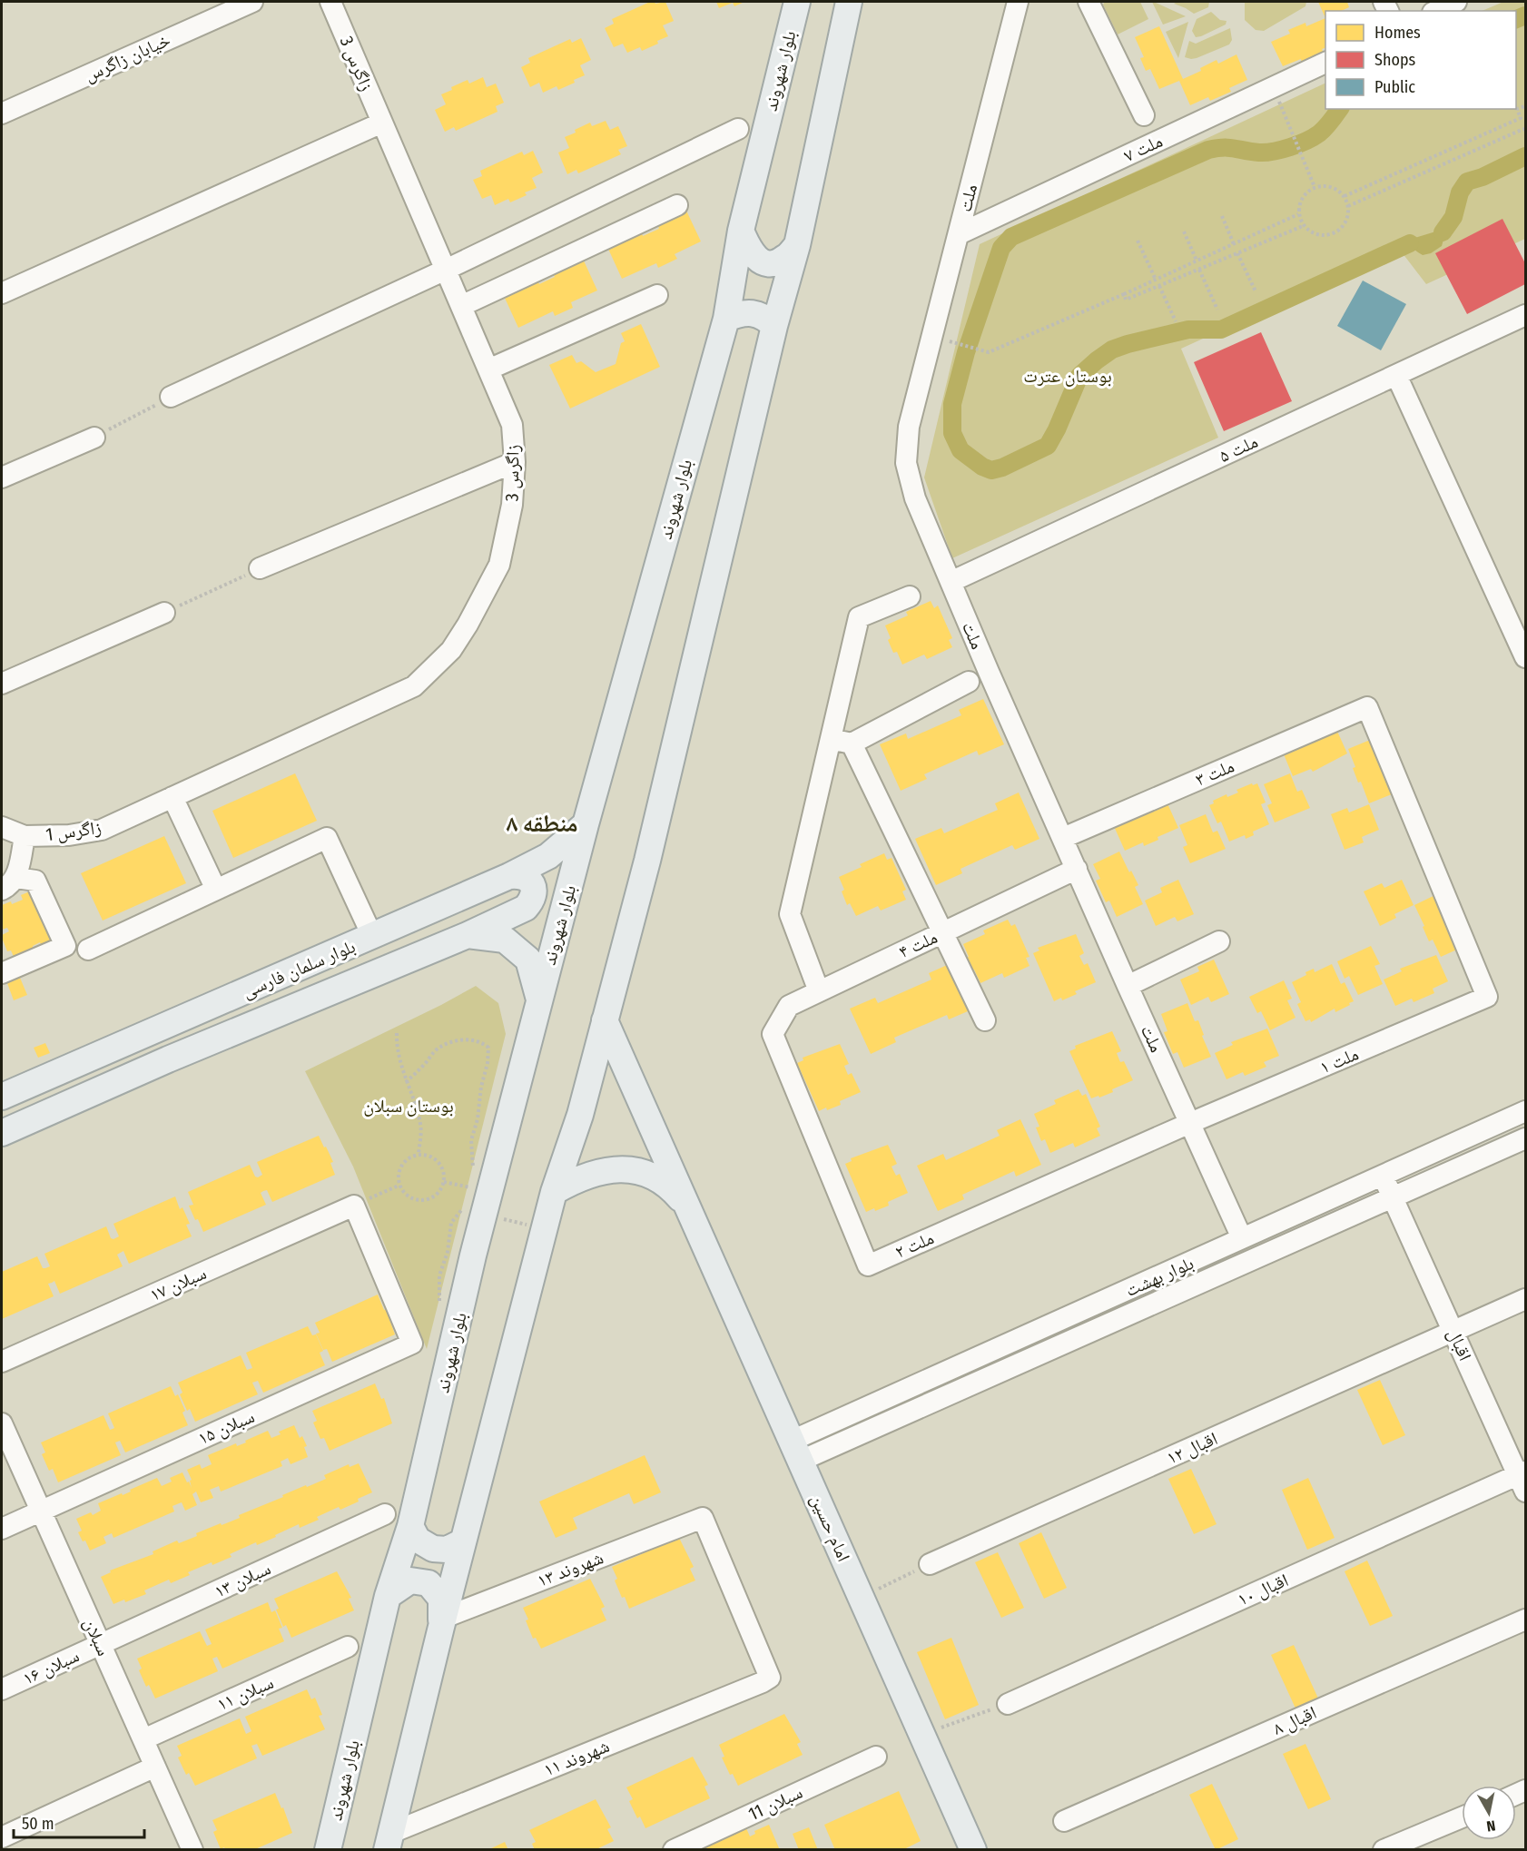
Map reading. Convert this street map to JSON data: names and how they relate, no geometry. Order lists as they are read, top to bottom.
{
  "streets": {
    "main road": ["بلوار شهروند", "بلوار سلمان فارسی", "امام حسین"],
    "street": [
      "خیابان زاگرس",
      "زاگرس 3",
      "ملت ۷",
      "ملت",
      "ملت ۵",
      "ملت ۳",
      "زاگرس 1",
      "ملت ۴",
      "ملت ۱",
      "ملت ۲",
      "بلوار بهشت",
      "سبلان ۱۷",
      "اقبال",
      "سبلان ۱۵",
      "اقبال ۱۲",
      "شهروند ۱۳",
      "سبلان ۱۳",
      "اقبال ۱۰",
      "سبلان",
      "سبلان ۱۶",
      "سبلان ۱۱",
      "اقبال ۸",
      "شهروند ۱۱",
      "سبلان 11"
    ]
  },
  "crossings": [
    ["زاگرس 3", "زاگرس 1"],
    ["بلوار شهروند", "بلوار سلمان فارسی"],
    ["ملت ۷", "ملت"],
    ["ملت", "ملت ۵"],
    ["ملت", "ملت ۳"],
    ["ملت", "ملت ۴"],
    ["ملت", "ملت ۱"],
    ["ملت", "ملت ۲"],
    ["ملت", "بلوار بهشت"],
    ["ملت ۳", "ملت ۱"],
    ["ملت ۴", "ملت ۲"],
    ["ملت ۱", "ملت ۲"],
    ["بلوار بهشت", "اقبال"],
    ["بلوار بهشت", "امام حسین"],
    ["سبلان ۱۷", "سبلان ۱۵"],
    ["اقبال", "اقبال ۱۲"],
    ["اقبال", "اقبال ۱۰"],
    ["سبلان ۱۵", "سبلان"],
    ["شهروند ۱۳", "شهروند ۱۱"],
    ["سبلان ۱۳", "سبلان"],
    ["سبلان ۱۳", "سبلان ۱۶"],
    ["سبلان", "سبلان ۱۶"],
    ["سبلان", "سبلان ۱۱"]
  ],
  "districts": ["منطقه ۸"],
  "parks": ["بوستان عترت", "بوستان سبلان"],
  "legend": ["Homes", "Shops", "Public"],
  "scale_bar": "50 m",
  "north": "bottom"
}
